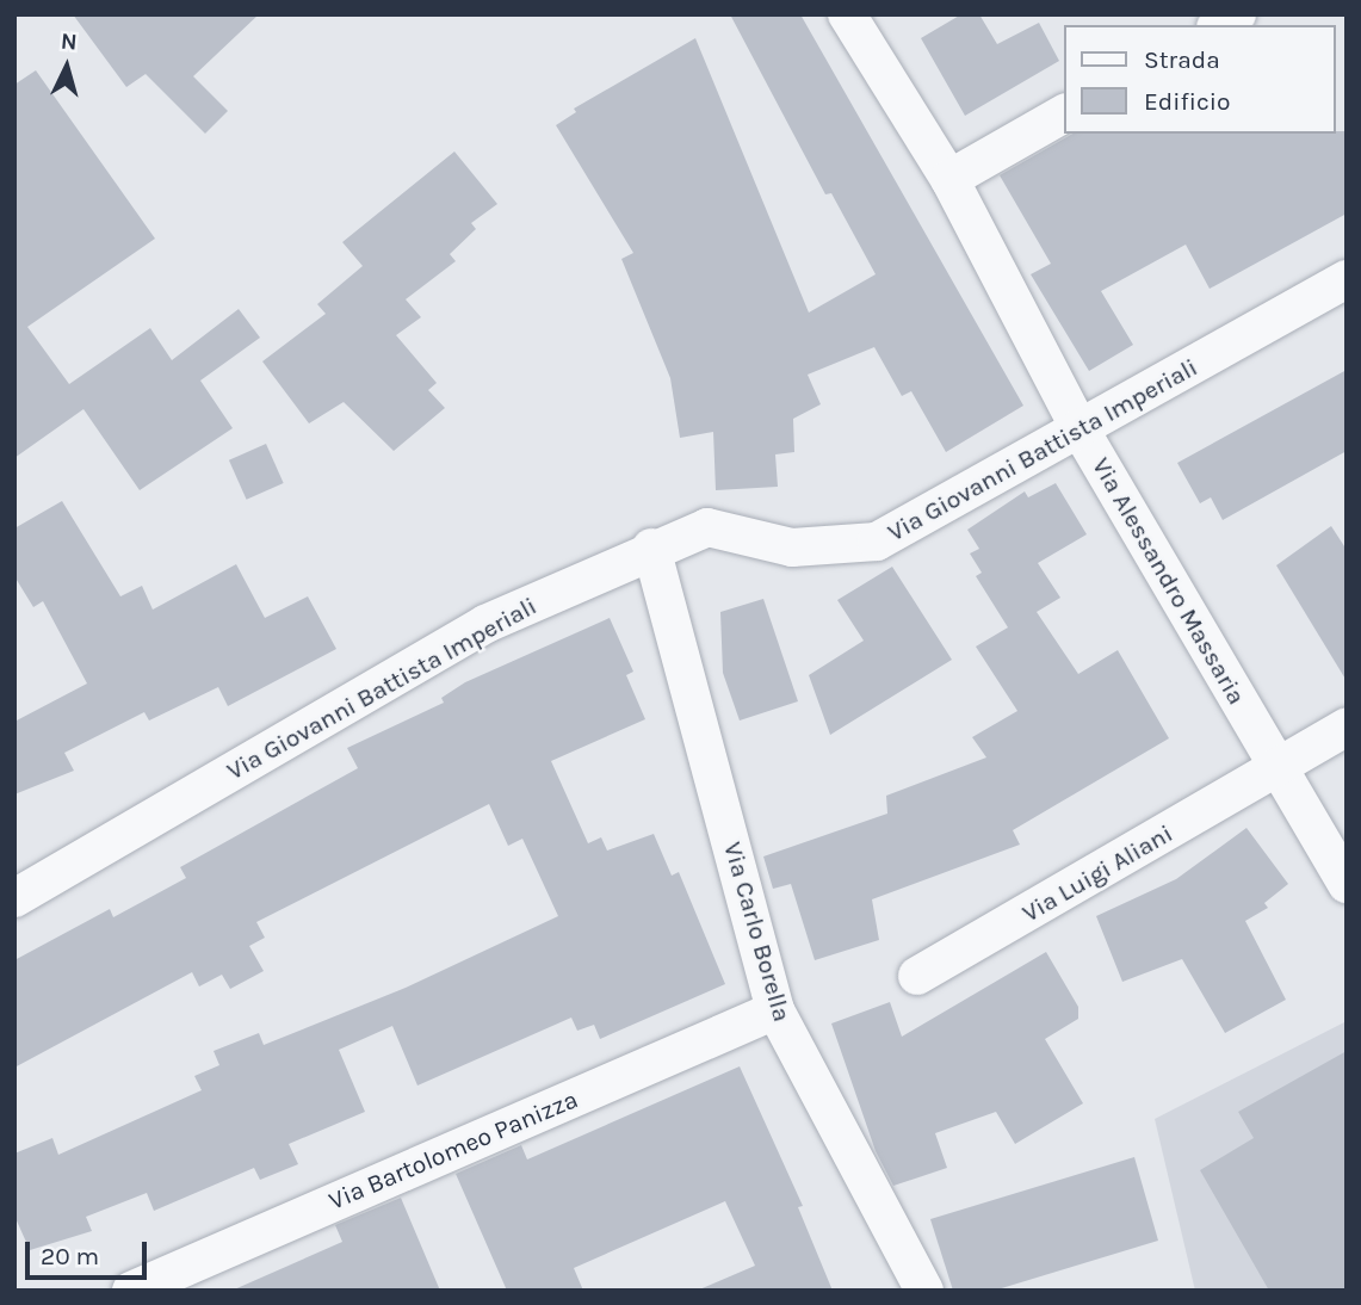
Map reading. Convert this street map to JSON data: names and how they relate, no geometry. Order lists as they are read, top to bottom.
{
  "streets": {
    "street": [
      "Via Giovanni Battista Imperiali",
      "Via Alessandro Massaria",
      "Via Luigi Aliani",
      "Via Carlo Borella",
      "Via Bartolomeo Panizza"
    ]
  },
  "crossings": [
    ["Via Giovanni Battista Imperiali", "Via Alessandro Massaria"],
    ["Via Giovanni Battista Imperiali", "Via Carlo Borella"],
    ["Via Alessandro Massaria", "Via Luigi Aliani"],
    ["Via Carlo Borella", "Via Bartolomeo Panizza"]
  ],
  "legend": ["Strada", "Edificio"],
  "scale_bar": "20 m",
  "north": "top"
}
